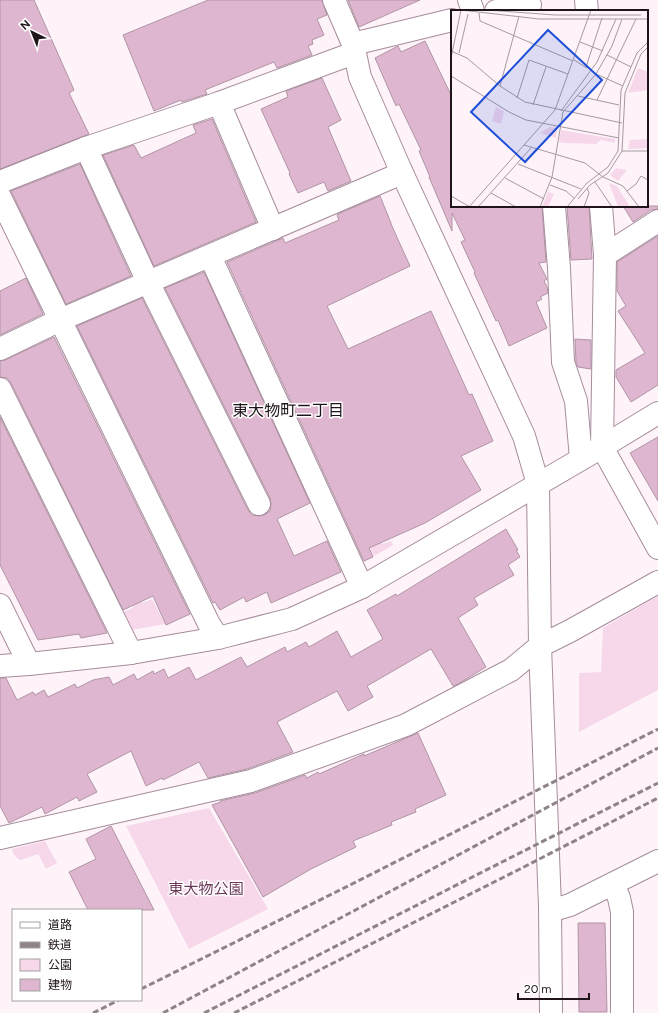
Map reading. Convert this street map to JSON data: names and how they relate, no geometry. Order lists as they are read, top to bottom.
{
  "districts": ["東大物町二丁目"],
  "parks": ["東大物公園"],
  "legend": [
    "道路",
    "鉄道",
    "公園",
    "建物"
  ],
  "scale_bar": "20 m",
  "north": "top left"
}
